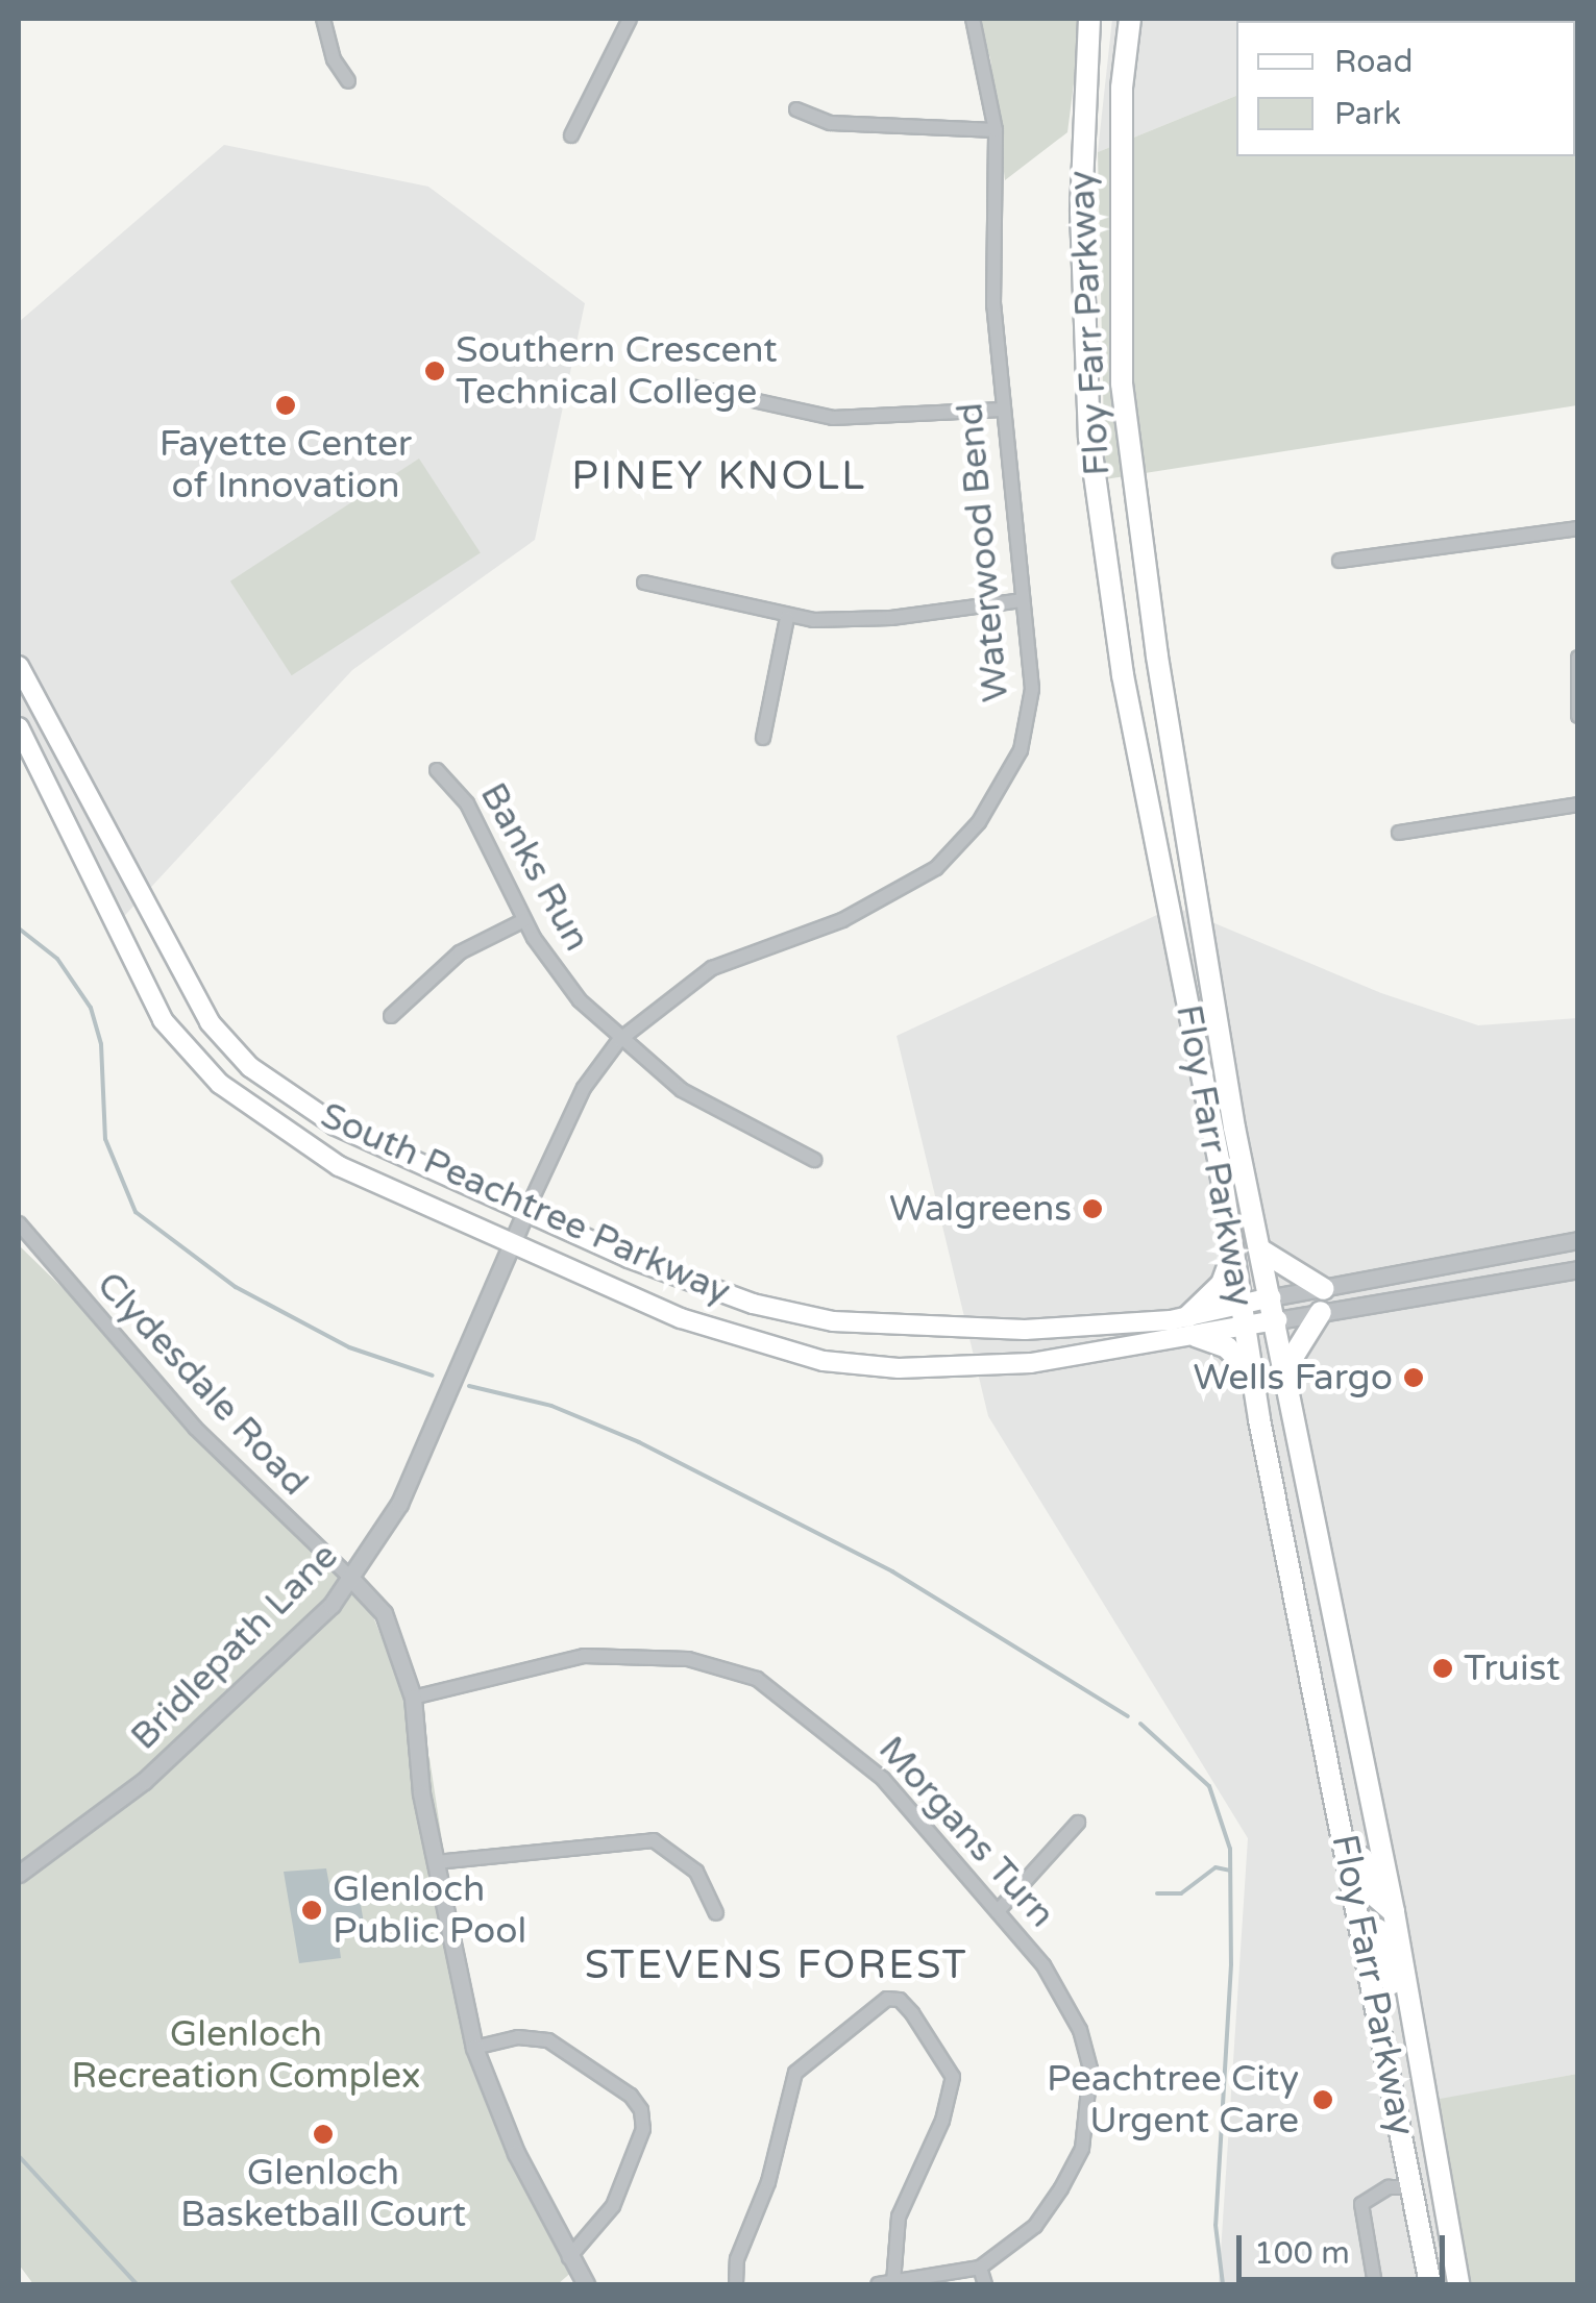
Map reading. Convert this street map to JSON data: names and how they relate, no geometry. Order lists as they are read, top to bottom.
{
  "streets": {
    "main road": ["Floy Farr Parkway", "South Peachtree Parkway"],
    "street": [
      "Waterwood Bend",
      "Banks Run",
      "Clydesdale Road",
      "Bridlepath Lane",
      "Morgans Turn"
    ]
  },
  "crossings": [
    ["Floy Farr Parkway", "South Peachtree Parkway"],
    ["Waterwood Bend", "Banks Run"],
    ["Waterwood Bend", "South Peachtree Parkway"],
    ["Waterwood Bend", "Bridlepath Lane"],
    ["South Peachtree Parkway", "Bridlepath Lane"],
    ["Clydesdale Road", "Bridlepath Lane"]
  ],
  "districts": ["PINEY KNOLL", "STEVENS FOREST"],
  "parks": ["Glenloch Recreation Complex"],
  "places": [
    "Southern Crescent Technical College",
    "Fayette Center of Innovation",
    "Walgreens",
    "Wells Fargo",
    "Truist",
    "Glenloch Public Pool",
    "Peachtree City Urgent Care",
    "Glenloch Basketball Court"
  ],
  "legend": ["Road", "Park"],
  "scale_bar": "100 m"
}
